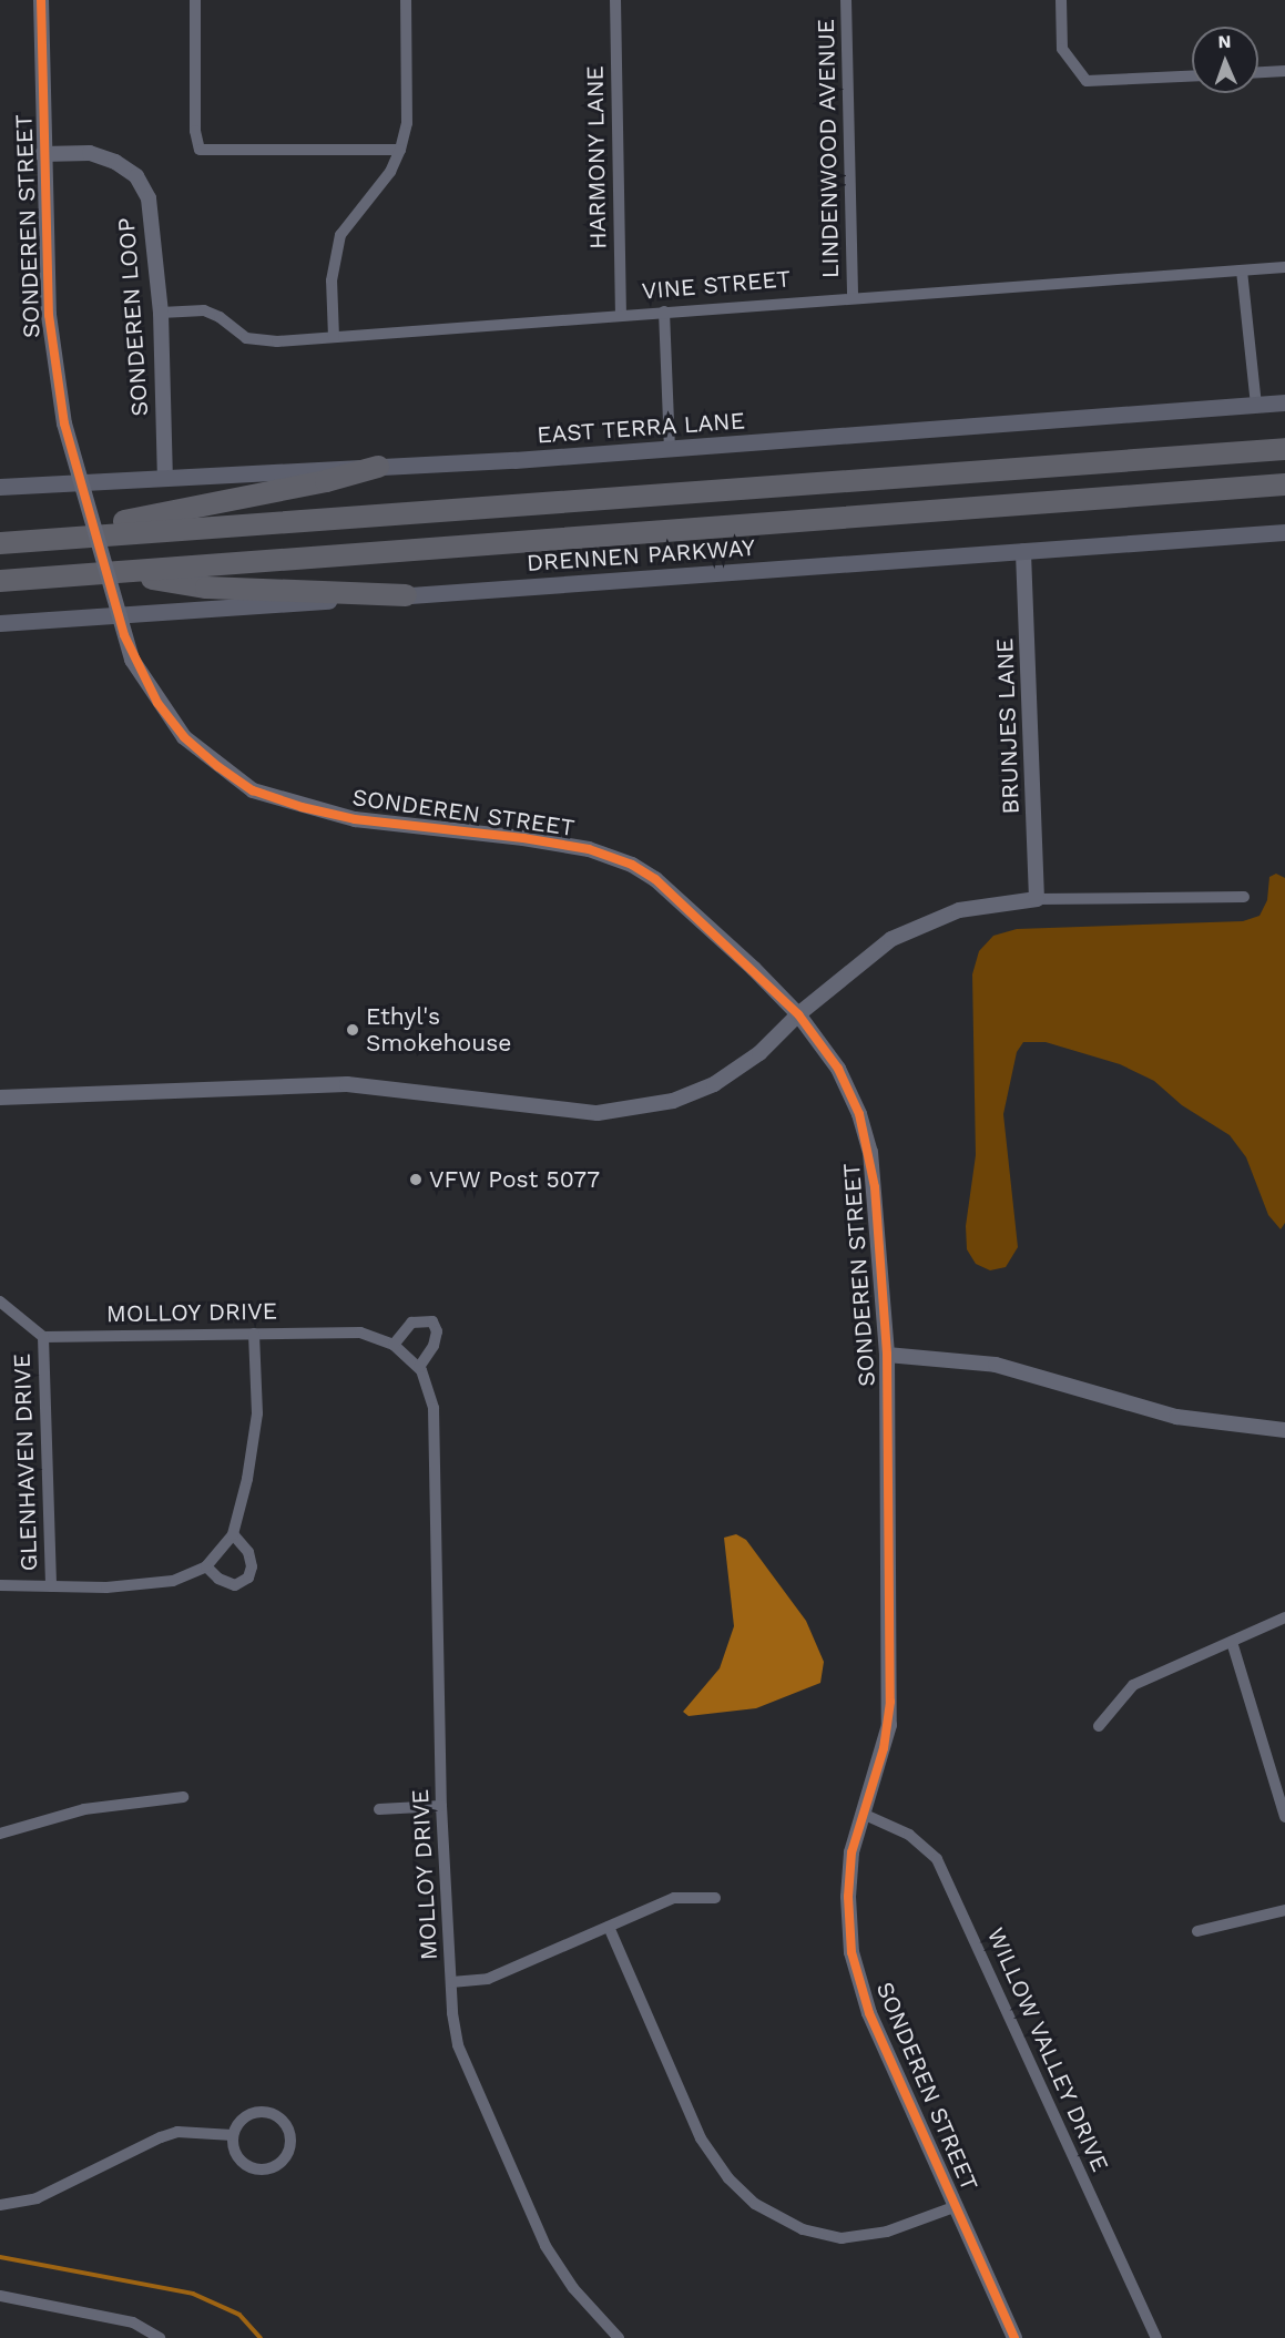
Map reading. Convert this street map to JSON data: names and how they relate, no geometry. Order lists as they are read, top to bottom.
{
  "streets": {
    "main road": ["EAST TERRA LANE", "DRENNEN PARKWAY"],
    "street": [
      "LINDENWOOD AVENUE",
      "HARMONY LANE",
      "SONDEREN STREET",
      "VINE STREET",
      "SONDEREN LOOP",
      "BRUNJES LANE",
      "MOLLOY DRIVE",
      "GLENHAVEN DRIVE",
      "WILLOW VALLEY DRIVE"
    ]
  },
  "crossings": [
    ["LINDENWOOD AVENUE", "VINE STREET"],
    ["HARMONY LANE", "VINE STREET"],
    ["SONDEREN STREET", "SONDEREN LOOP"],
    ["SONDEREN STREET", "WILLOW VALLEY DRIVE"],
    ["VINE STREET", "SONDEREN LOOP"],
    ["SONDEREN LOOP", "EAST TERRA LANE"],
    ["DRENNEN PARKWAY", "BRUNJES LANE"],
    ["MOLLOY DRIVE", "GLENHAVEN DRIVE"]
  ],
  "places": ["Ethyl's Smokehouse", "VFW Post 5077"],
  "north": "top"
}
